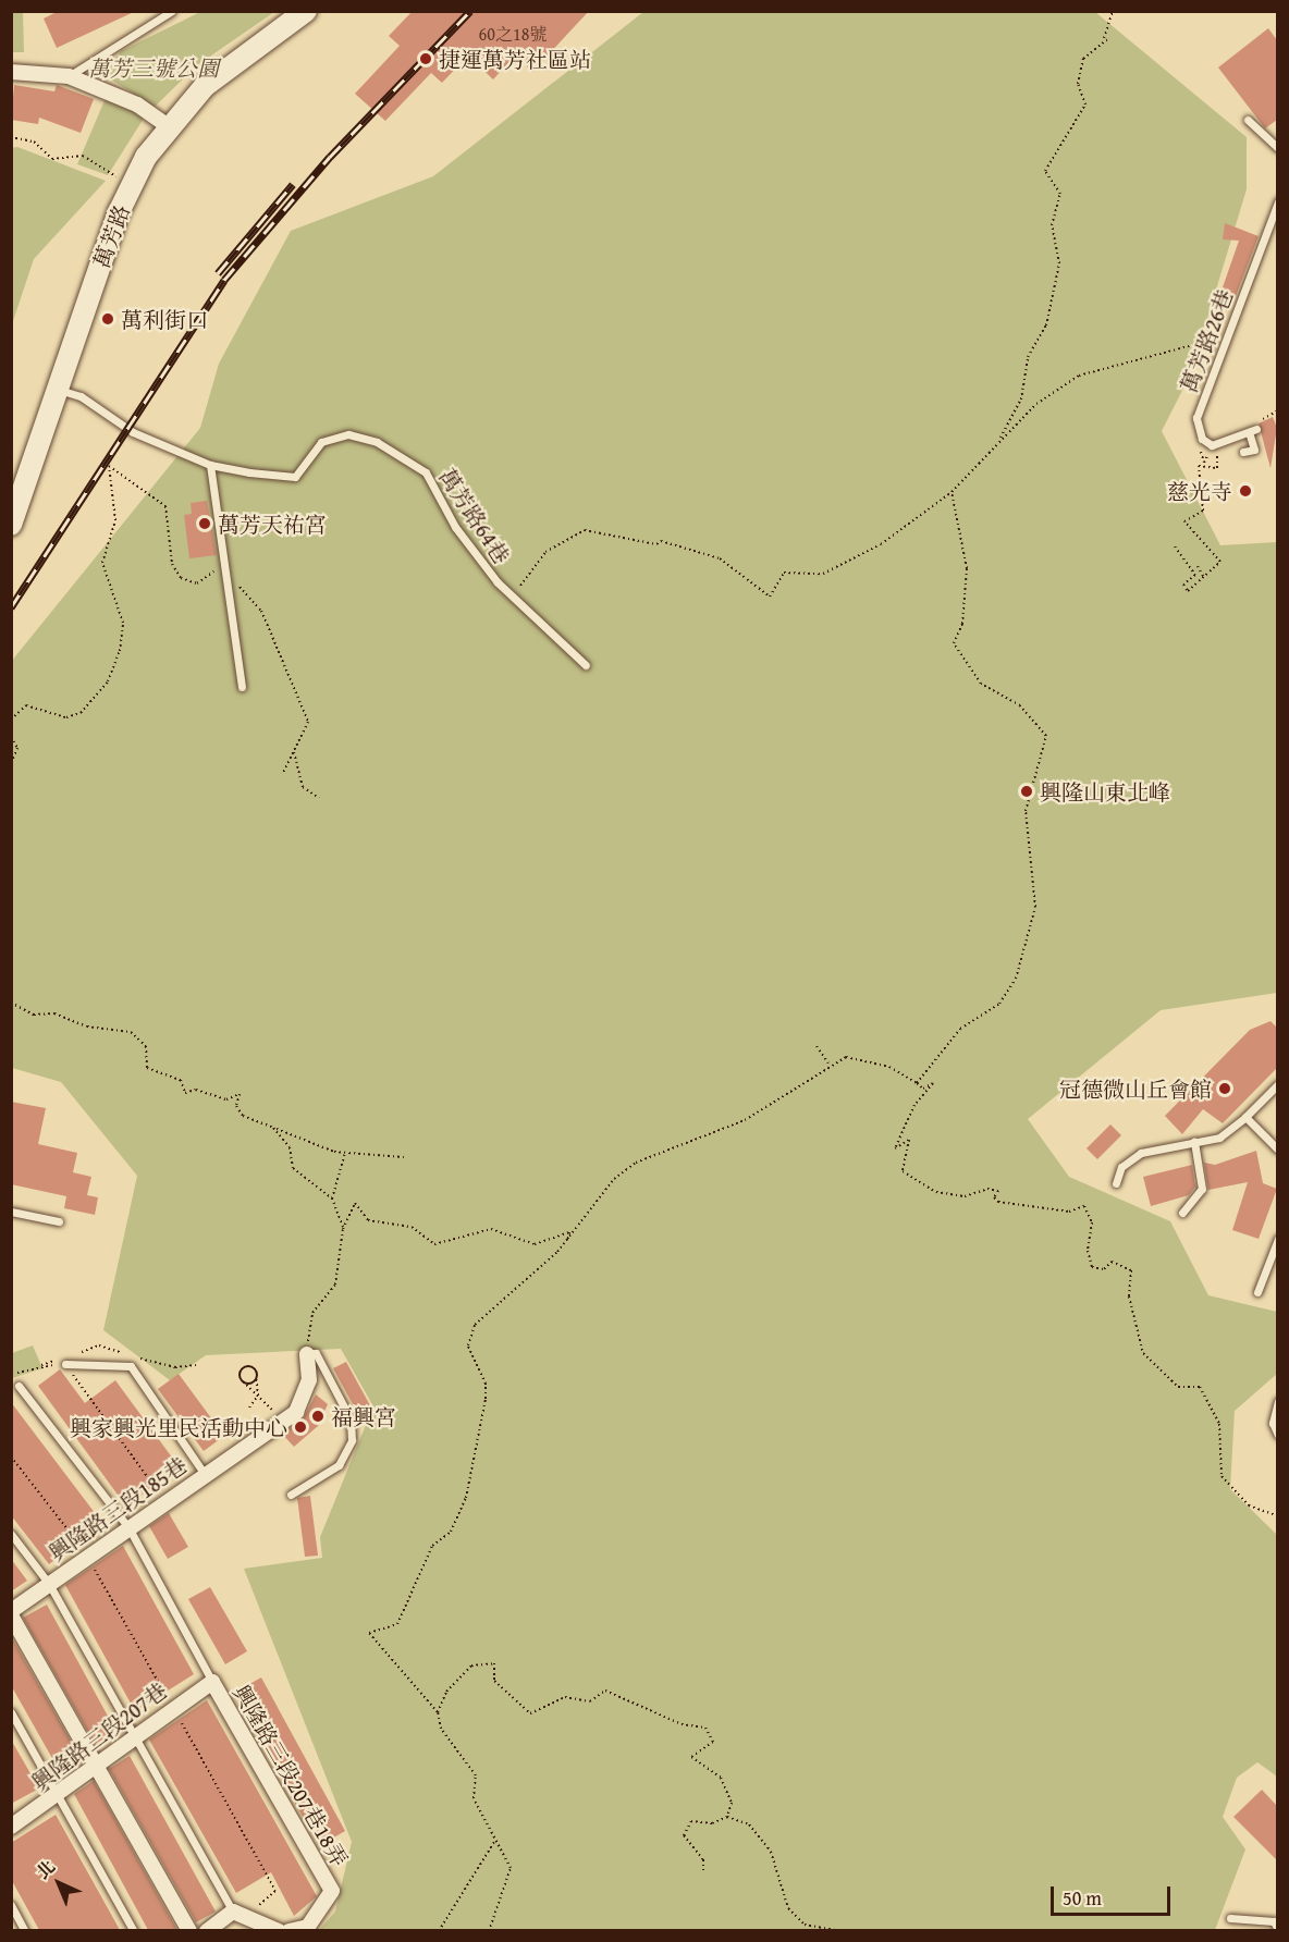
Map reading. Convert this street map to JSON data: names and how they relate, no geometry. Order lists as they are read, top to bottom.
{
  "streets": {
    "street": [
      "萬芳路",
      "興隆路三段185巷",
      "興隆路三段207巷",
      "興隆路三段207巷18弄"
    ],
    "lane": ["萬芳路26巷", "萬芳路64巷"]
  },
  "crossings": [
    ["萬芳路", "萬芳路64巷"],
    ["興隆路三段207巷", "興隆路三段207巷18弄"]
  ],
  "parks": ["萬芳三號公園"],
  "places": [
    "捷運萬芳社區站",
    "萬利街口",
    "慈光寺",
    "萬芳天祐宮",
    "興隆山東北峰",
    "冠德微山丘會館",
    "福興宮",
    "興家興光里民活動中心"
  ],
  "house_numbers": ["60之18號"],
  "scale_bar": "50 m",
  "north": "top left"
}
